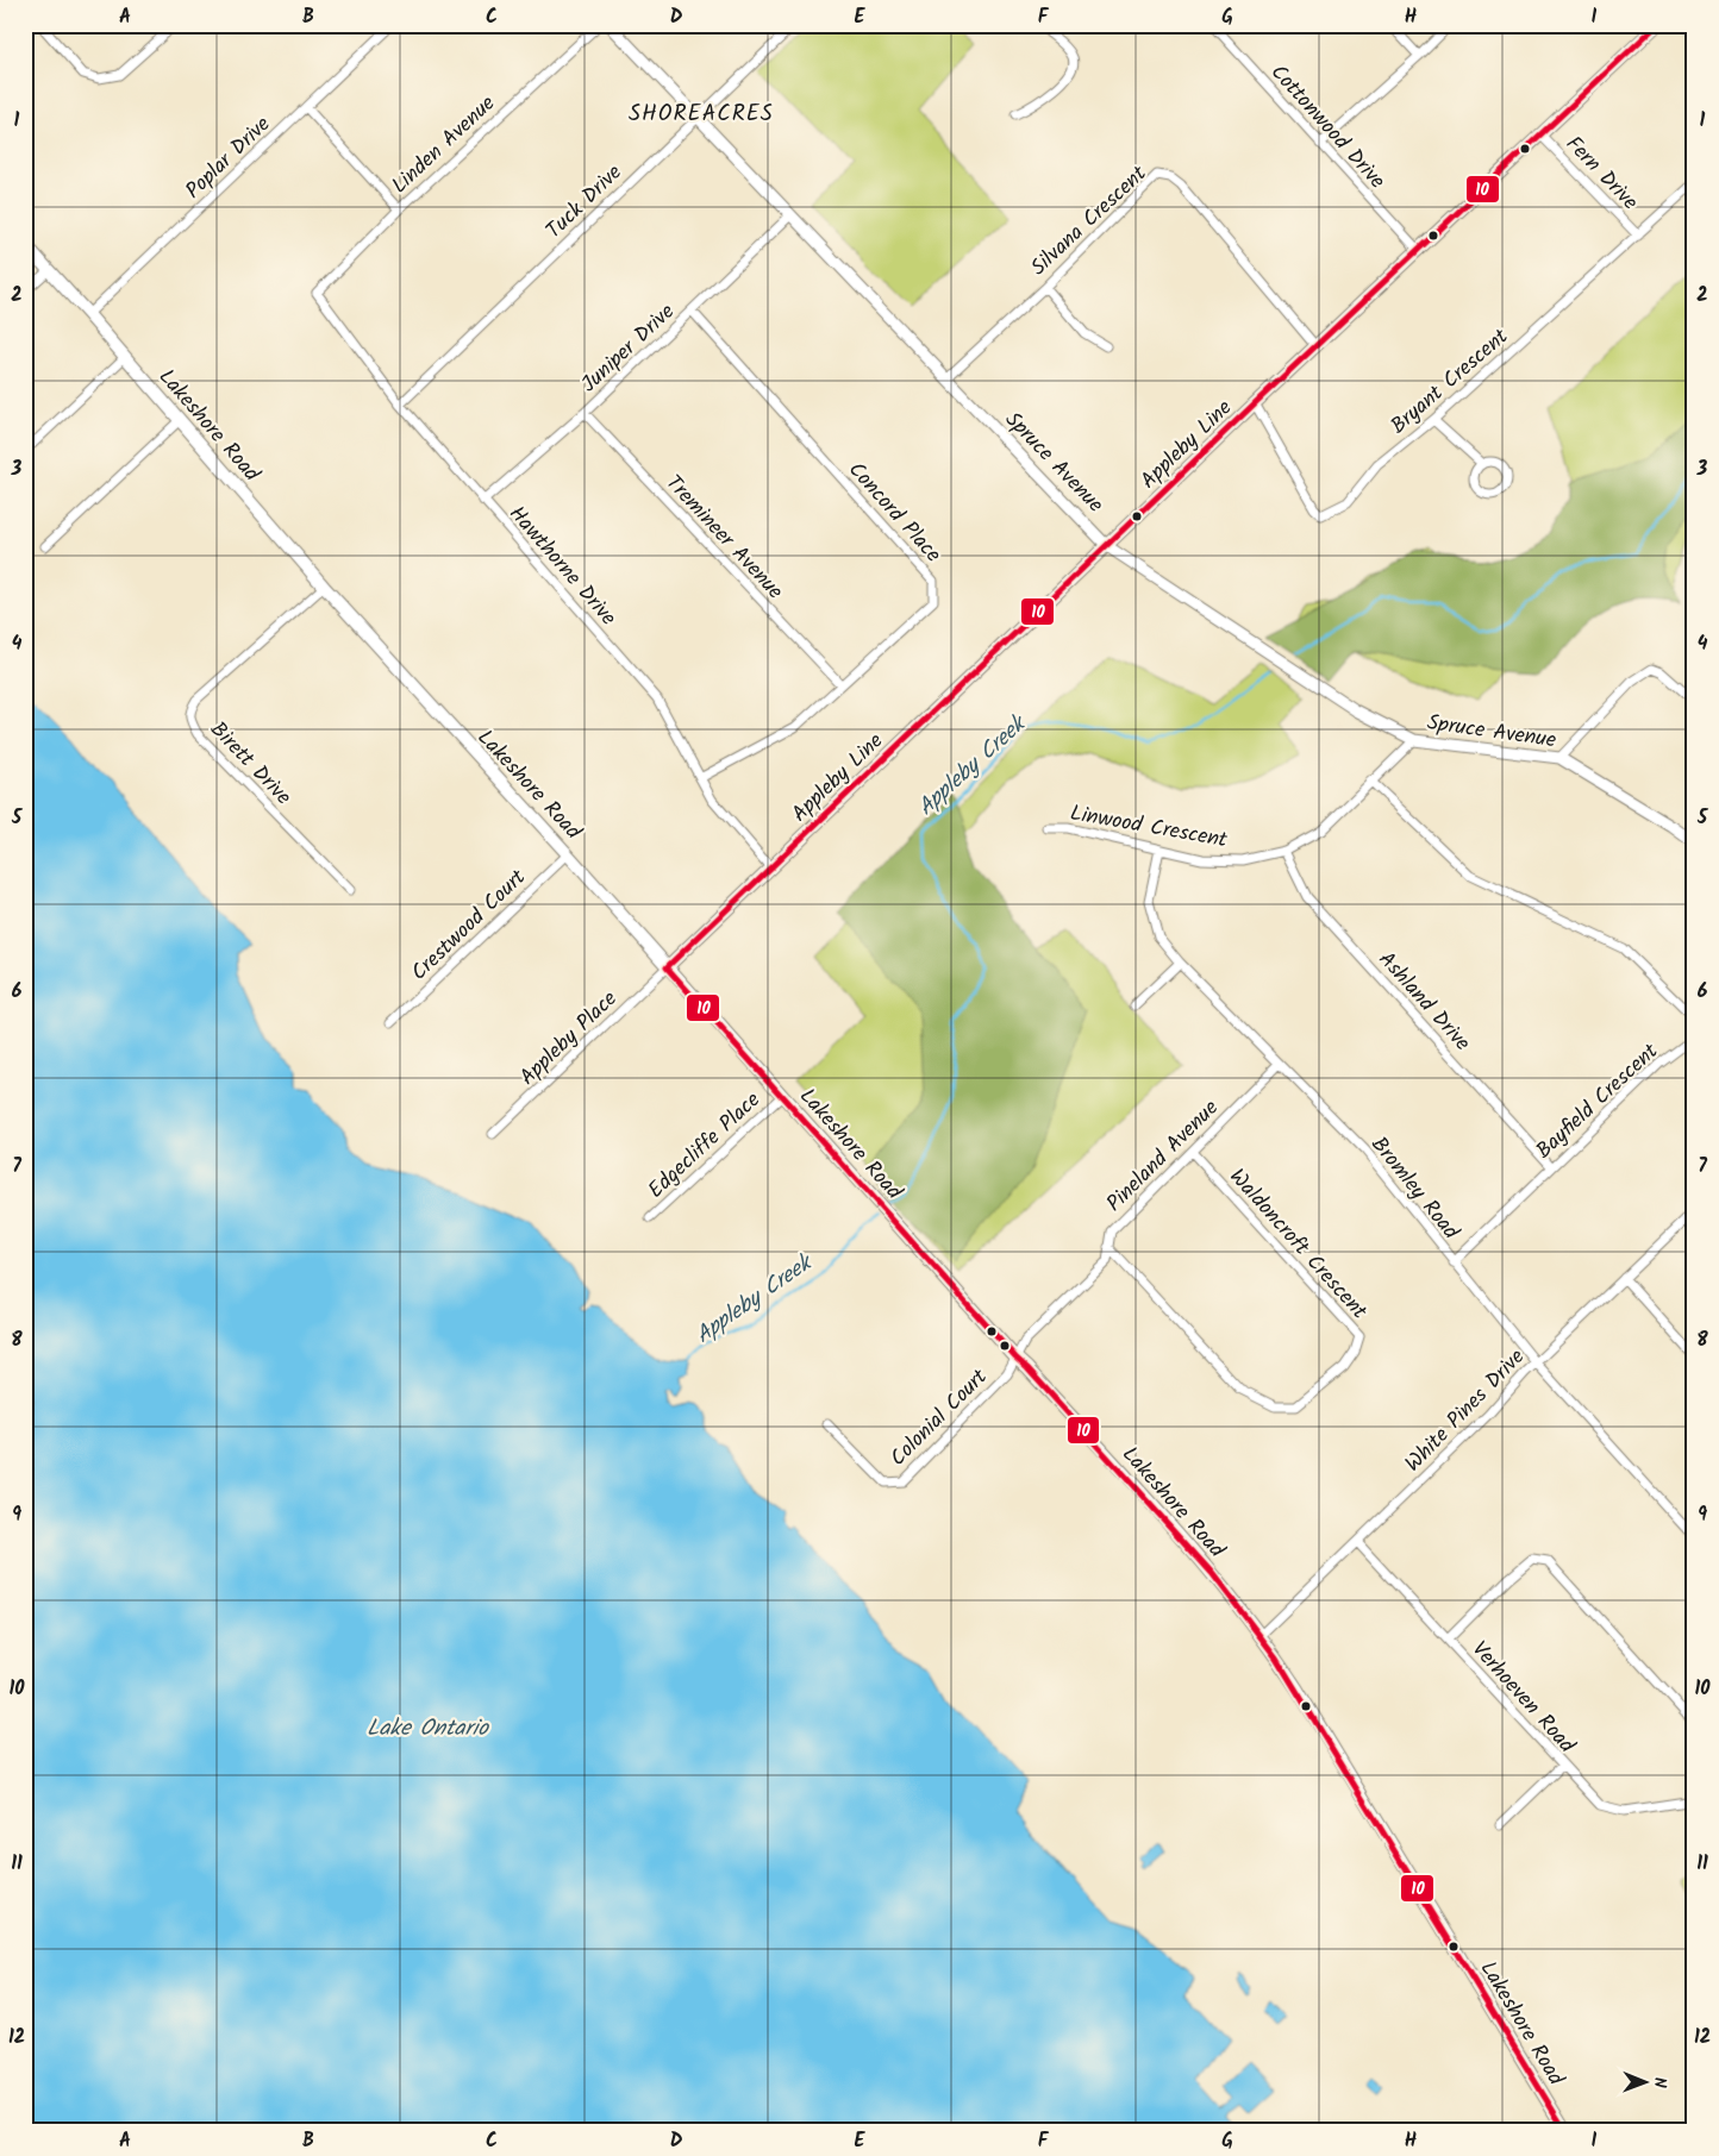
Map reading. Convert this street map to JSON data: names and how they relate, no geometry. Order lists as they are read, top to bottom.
{
  "streets": {
    "main road": ["Lakeshore Road", "Appleby Line"],
    "street": [
      "Cottonwood Drive",
      "Linden Avenue",
      "Poplar Drive",
      "Fern Drive",
      "Tuck Drive",
      "Silvana Crescent",
      "Juniper Drive",
      "Bryant Crescent",
      "Spruce Avenue",
      "Concord Place",
      "Tremineer Avenue",
      "Hawthorne Drive",
      "Birett Drive",
      "Linwood Crescent",
      "Crestwood Court",
      "Ashland Drive",
      "Appleby Place",
      "Bayfield Crescent",
      "Edgecliffe Place",
      "Pineland Avenue",
      "Bromley Road",
      "Waldoncroft Crescent",
      "White Pines Drive",
      "Colonial Court",
      "Verhoeven Road"
    ]
  },
  "crossings": [
    ["Cottonwood Drive", "Appleby Line"],
    ["Linden Avenue", "Hawthorne Drive"],
    ["Poplar Drive", "Lakeshore Road"],
    ["Fern Drive", "Bryant Crescent"],
    ["Fern Drive", "Appleby Line"],
    ["Tuck Drive", "Spruce Avenue"],
    ["Tuck Drive", "Hawthorne Drive"],
    ["Silvana Crescent", "Appleby Line"],
    ["Silvana Crescent", "Spruce Avenue"],
    ["Juniper Drive", "Spruce Avenue"],
    ["Juniper Drive", "Concord Place"],
    ["Juniper Drive", "Tremineer Avenue"],
    ["Juniper Drive", "Hawthorne Drive"],
    ["Bryant Crescent", "Appleby Line"],
    ["Lakeshore Road", "Appleby Line"],
    ["Lakeshore Road", "Birett Drive"],
    ["Lakeshore Road", "Crestwood Court"],
    ["Lakeshore Road", "Appleby Place"],
    ["Lakeshore Road", "Edgecliffe Place"],
    ["Lakeshore Road", "Pineland Avenue"],
    ["Lakeshore Road", "White Pines Drive"],
    ["Lakeshore Road", "Colonial Court"],
    ["Appleby Line", "Spruce Avenue"],
    ["Appleby Line", "Hawthorne Drive"],
    ["Appleby Line", "Appleby Place"],
    ["Spruce Avenue", "Linwood Crescent"],
    ["Concord Place", "Tremineer Avenue"],
    ["Concord Place", "Hawthorne Drive"],
    ["Linwood Crescent", "Ashland Drive"],
    ["Linwood Crescent", "Bayfield Crescent"],
    ["Linwood Crescent", "Bromley Road"],
    ["Ashland Drive", "Bayfield Crescent"],
    ["Bayfield Crescent", "Bromley Road"],
    ["Pineland Avenue", "Bromley Road"],
    ["Pineland Avenue", "Waldoncroft Crescent"],
    ["Pineland Avenue", "Colonial Court"],
    ["Bromley Road", "White Pines Drive"],
    ["White Pines Drive", "Verhoeven Road"]
  ],
  "districts": ["SHOREACRES"],
  "water": ["Appleby Creek", "Lake Ontario"],
  "lines": ["transit line 10"],
  "north": "right",
  "grid": {
    "columns": [
      "A",
      "B",
      "C",
      "D",
      "E",
      "F",
      "G",
      "H",
      "I"
    ],
    "rows": [
      "1",
      "2",
      "3",
      "4",
      "5",
      "6",
      "7",
      "8",
      "9",
      "10",
      "11",
      "12"
    ]
  }
}
